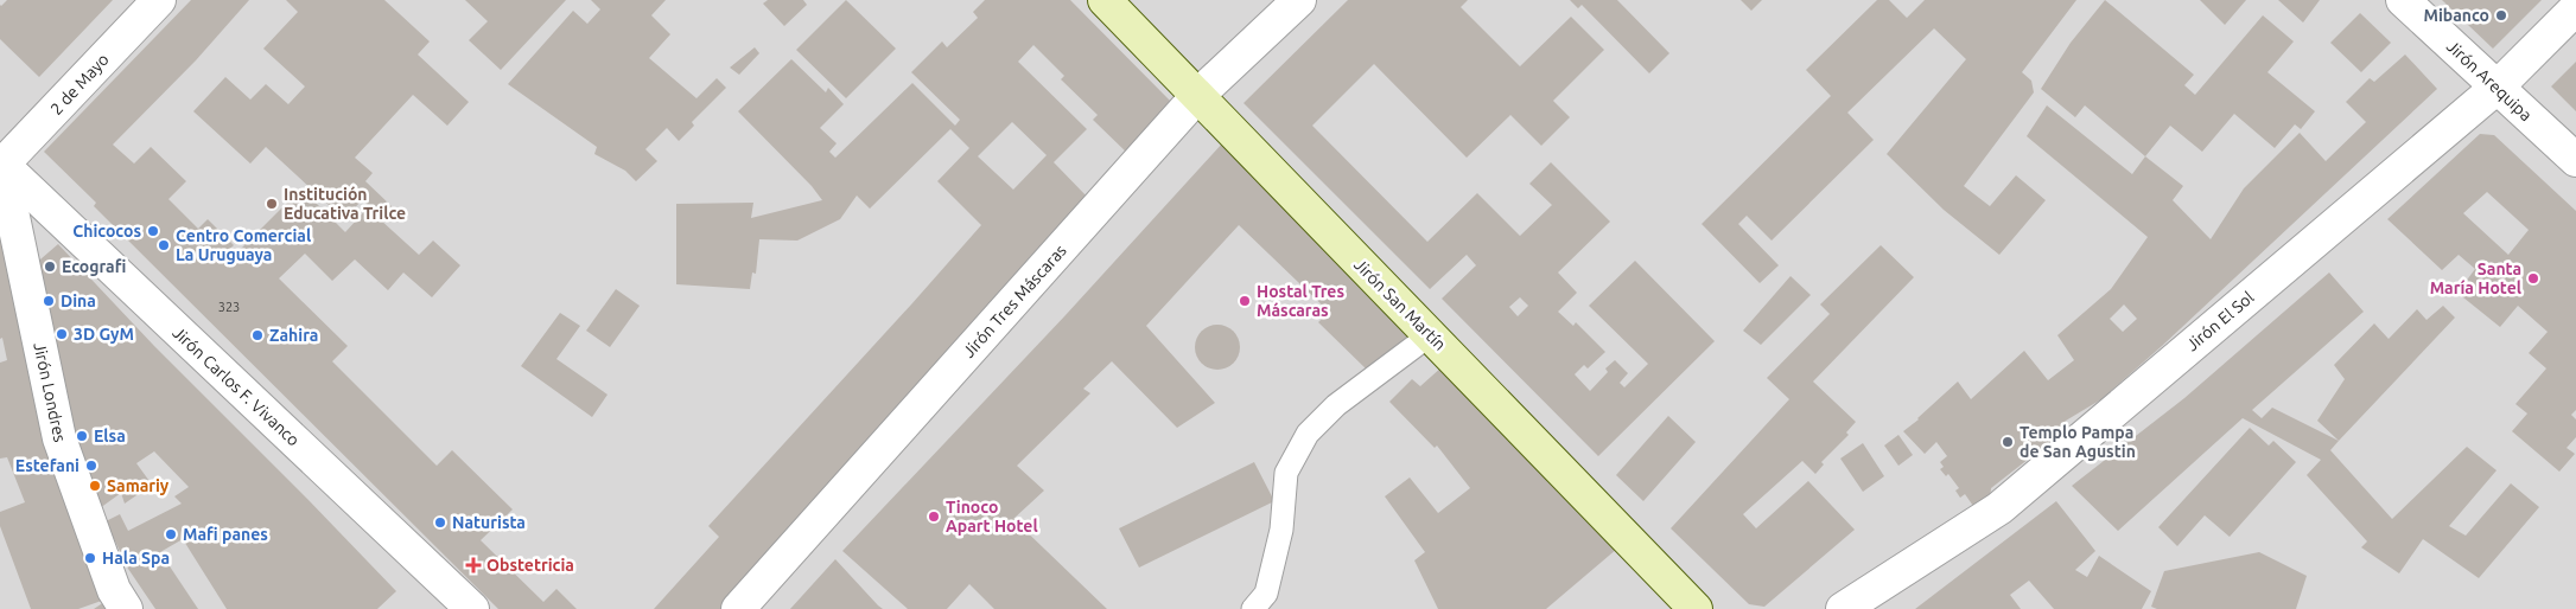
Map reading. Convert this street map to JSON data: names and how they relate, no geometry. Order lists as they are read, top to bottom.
{
  "streets": {
    "street": [
      "Jirón Arequipa",
      "2 de Mayo",
      "Jirón Tres Máscaras",
      "Jirón San Martín",
      "Jirón El Sol",
      "Jirón Carlos F. Vivanco",
      "Jirón Londres"
    ]
  },
  "crossings": [
    ["Jirón Arequipa", "Jirón El Sol"],
    ["2 de Mayo", "Jirón Carlos F. Vivanco"],
    ["2 de Mayo", "Jirón Londres"],
    ["Jirón Tres Máscaras", "Jirón San Martín"],
    ["Jirón Carlos F. Vivanco", "Jirón Londres"]
  ],
  "places": {
    "other": [
      "Mibanco",
      "Institución Educativa Trilce",
      "Chicocos",
      "Centro Comercial La Uruguaya",
      "Ecografi",
      "Santa María Hotel",
      "Dina",
      "Hostal Tres Máscaras",
      "3D GyM",
      "Zahira",
      "Elsa",
      "Templo Pampa de San Agustin",
      "Estefani",
      "Samariy",
      "Tinoco Apart Hotel",
      "Naturista",
      "Mafi panes",
      "Hala Spa"
    ],
    "health": ["Obstetricia"]
  },
  "house_numbers": ["323"]
}
